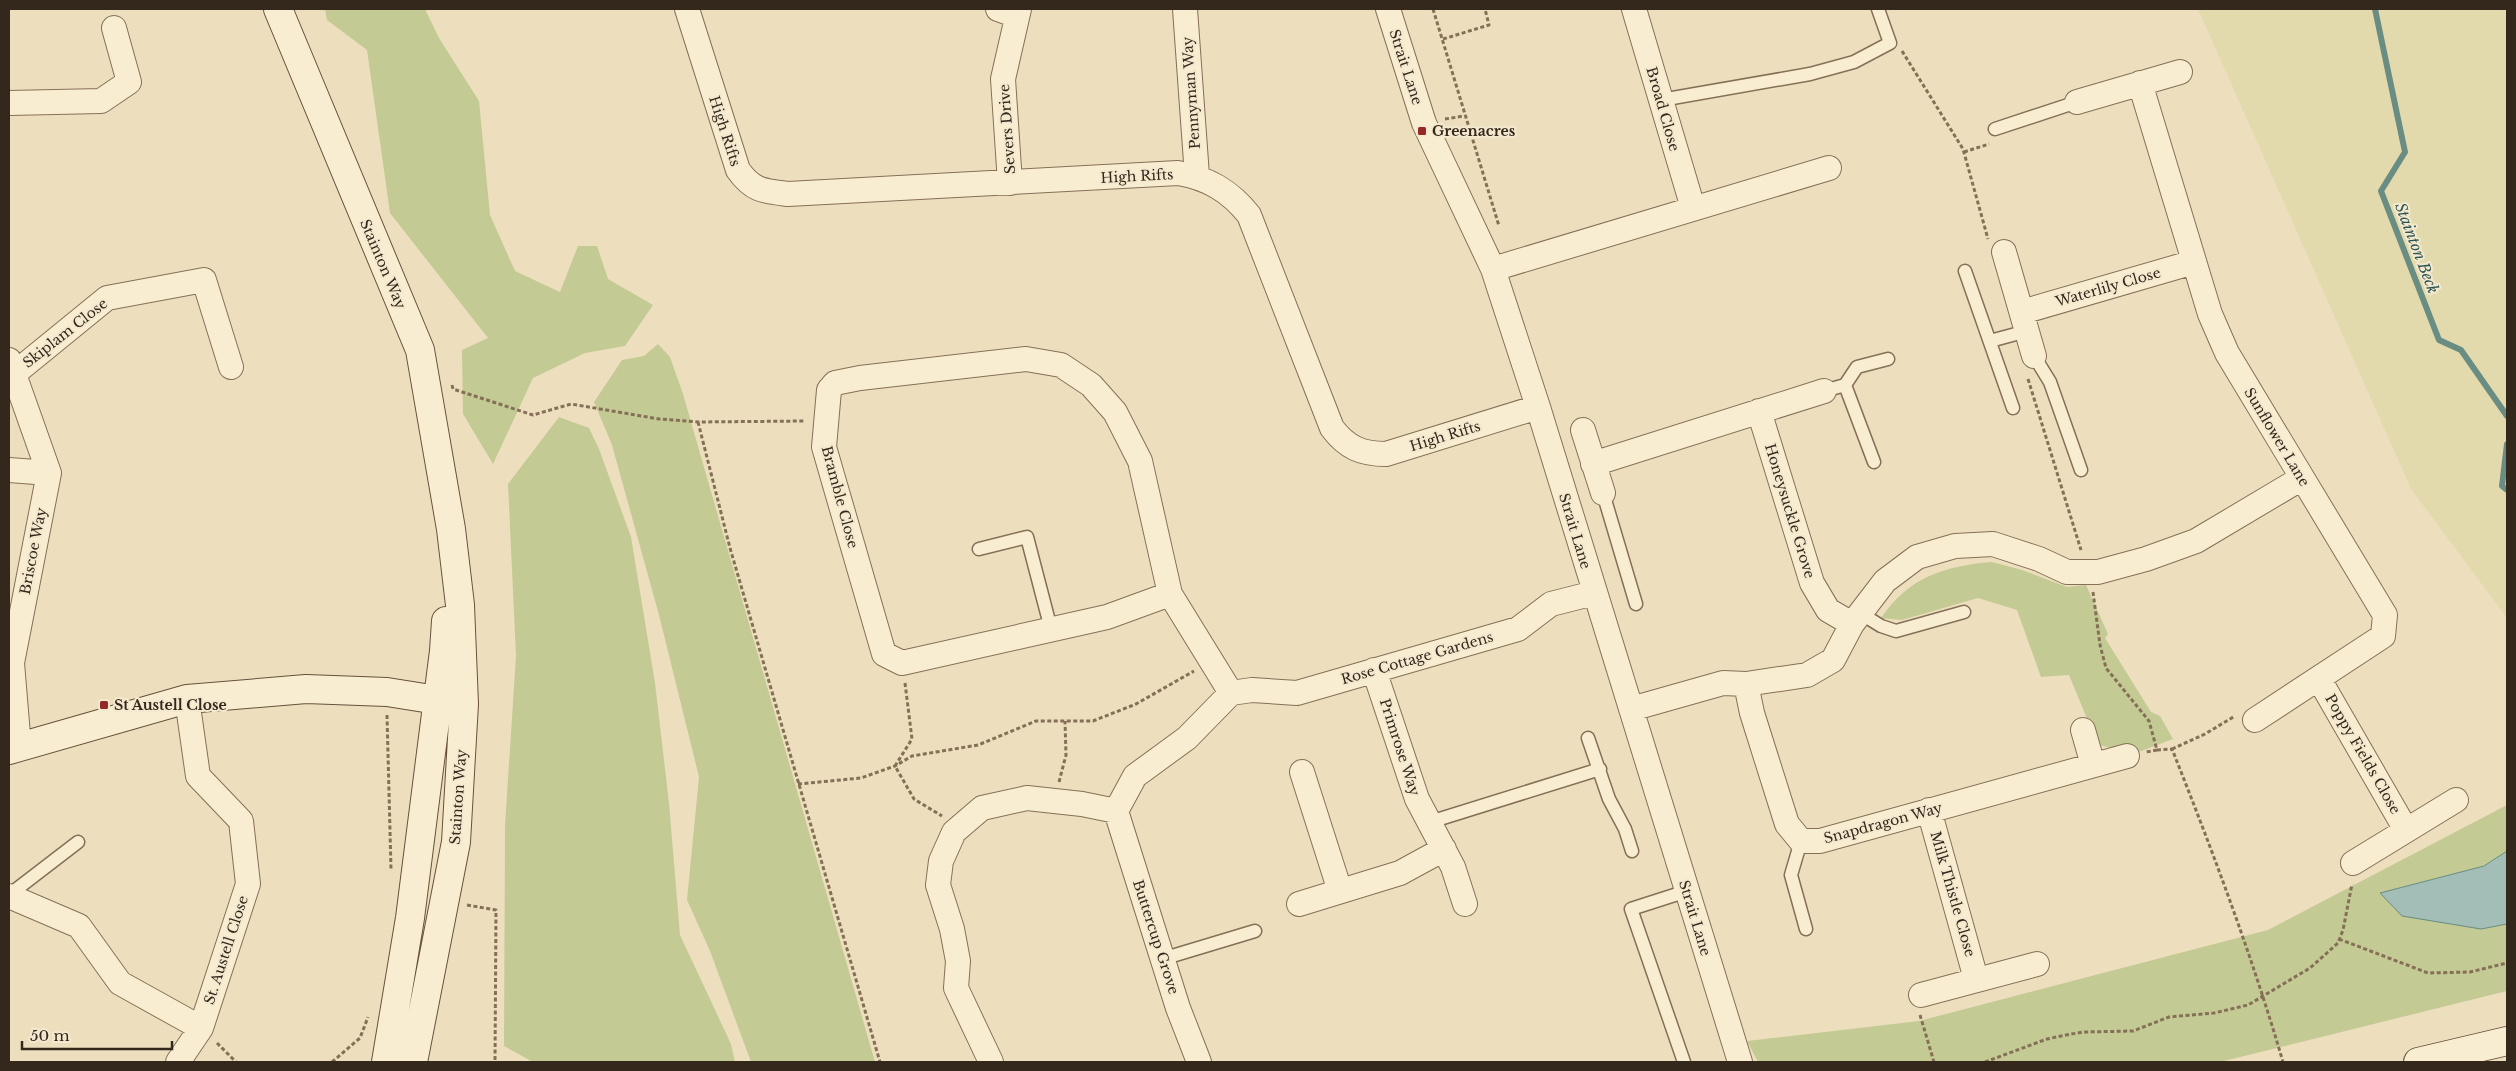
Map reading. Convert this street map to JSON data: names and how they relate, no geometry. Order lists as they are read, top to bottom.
{
  "streets": {
    "street": [
      "Strait Lane",
      "Pennyman Way",
      "Broad Close",
      "Severs Drive",
      "High Rifts",
      "Stainton Way",
      "Waterlily Close",
      "Skiplam Close",
      "Sunflower Lane",
      "Bramble Close",
      "Honeysuckle Grove",
      "Briscoe Way",
      "Rose Cottage Gardens",
      "Primrose Way",
      "Poppy Fields Close",
      "Snapdragon Way",
      "Milk Thistle Close",
      "Buttercup Grove",
      "St. Austell Close"
    ]
  },
  "crossings": [
    ["Strait Lane", "High Rifts"],
    ["Strait Lane", "Rose Cottage Gardens"],
    ["Pennyman Way", "High Rifts"],
    ["Severs Drive", "High Rifts"],
    ["Waterlily Close", "Sunflower Lane"],
    ["Skiplam Close", "Briscoe Way"],
    ["Sunflower Lane", "Poppy Fields Close"],
    ["Bramble Close", "Rose Cottage Gardens"],
    ["Rose Cottage Gardens", "Primrose Way"],
    ["Snapdragon Way", "Milk Thistle Close"]
  ],
  "water": ["Stainton Beck"],
  "places": {
    "transit": ["Greenacres", "St Austell Close"]
  },
  "scale_bar": "50 m"
}
